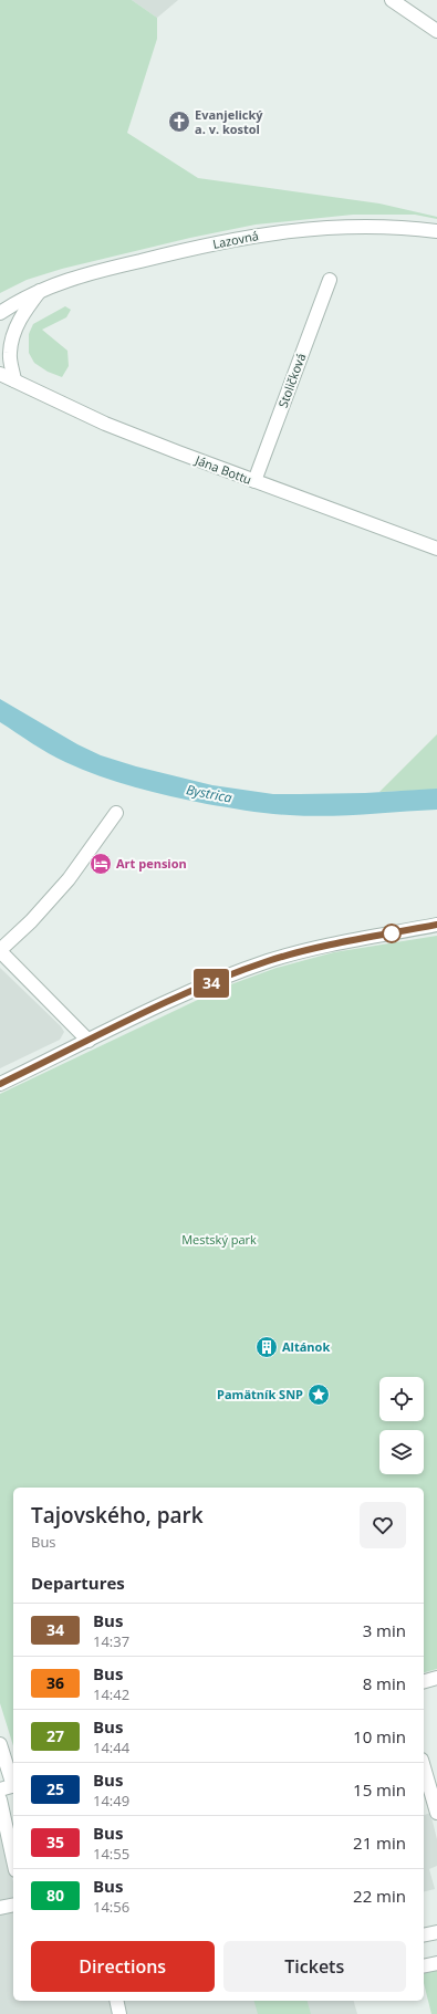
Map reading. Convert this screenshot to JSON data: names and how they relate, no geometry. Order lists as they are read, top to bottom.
{
  "streets": {
    "street": ["Lazovná", "Stoličková", "Jána Bottu"]
  },
  "crossings": [
    ["Stoličková", "Jána Bottu"]
  ],
  "water": ["Bystrica"],
  "parks": ["Mestský park"],
  "places": {
    "church": ["Evanjelický a. v. kostol"],
    "hotel": ["Art pension"],
    "building": ["Altánok"],
    "place": ["Pamätník SNP"]
  },
  "lines": ["bus line 34"],
  "page": {
    "on_map": "34",
    "heading": [
      ["Tajovského, park", "Bus"],
      "Departures"
    ],
    "list": [
      {
        "mark": "34",
        "name": "Bus",
        "note": "14:37",
        "value": "3 min"
      },
      {
        "mark": "36",
        "name": "Bus",
        "note": "14:42",
        "value": "8 min"
      },
      {
        "mark": "27",
        "name": "Bus",
        "note": "14:44",
        "value": "10 min"
      },
      {
        "mark": "25",
        "name": "Bus",
        "note": "14:49",
        "value": "15 min"
      },
      {
        "mark": "35",
        "name": "Bus",
        "note": "14:55",
        "value": "21 min"
      },
      {
        "mark": "80",
        "name": "Bus",
        "note": "14:56",
        "value": "22 min"
      }
    ],
    "buttons": ["Directions", "Tickets"]
  }
}
